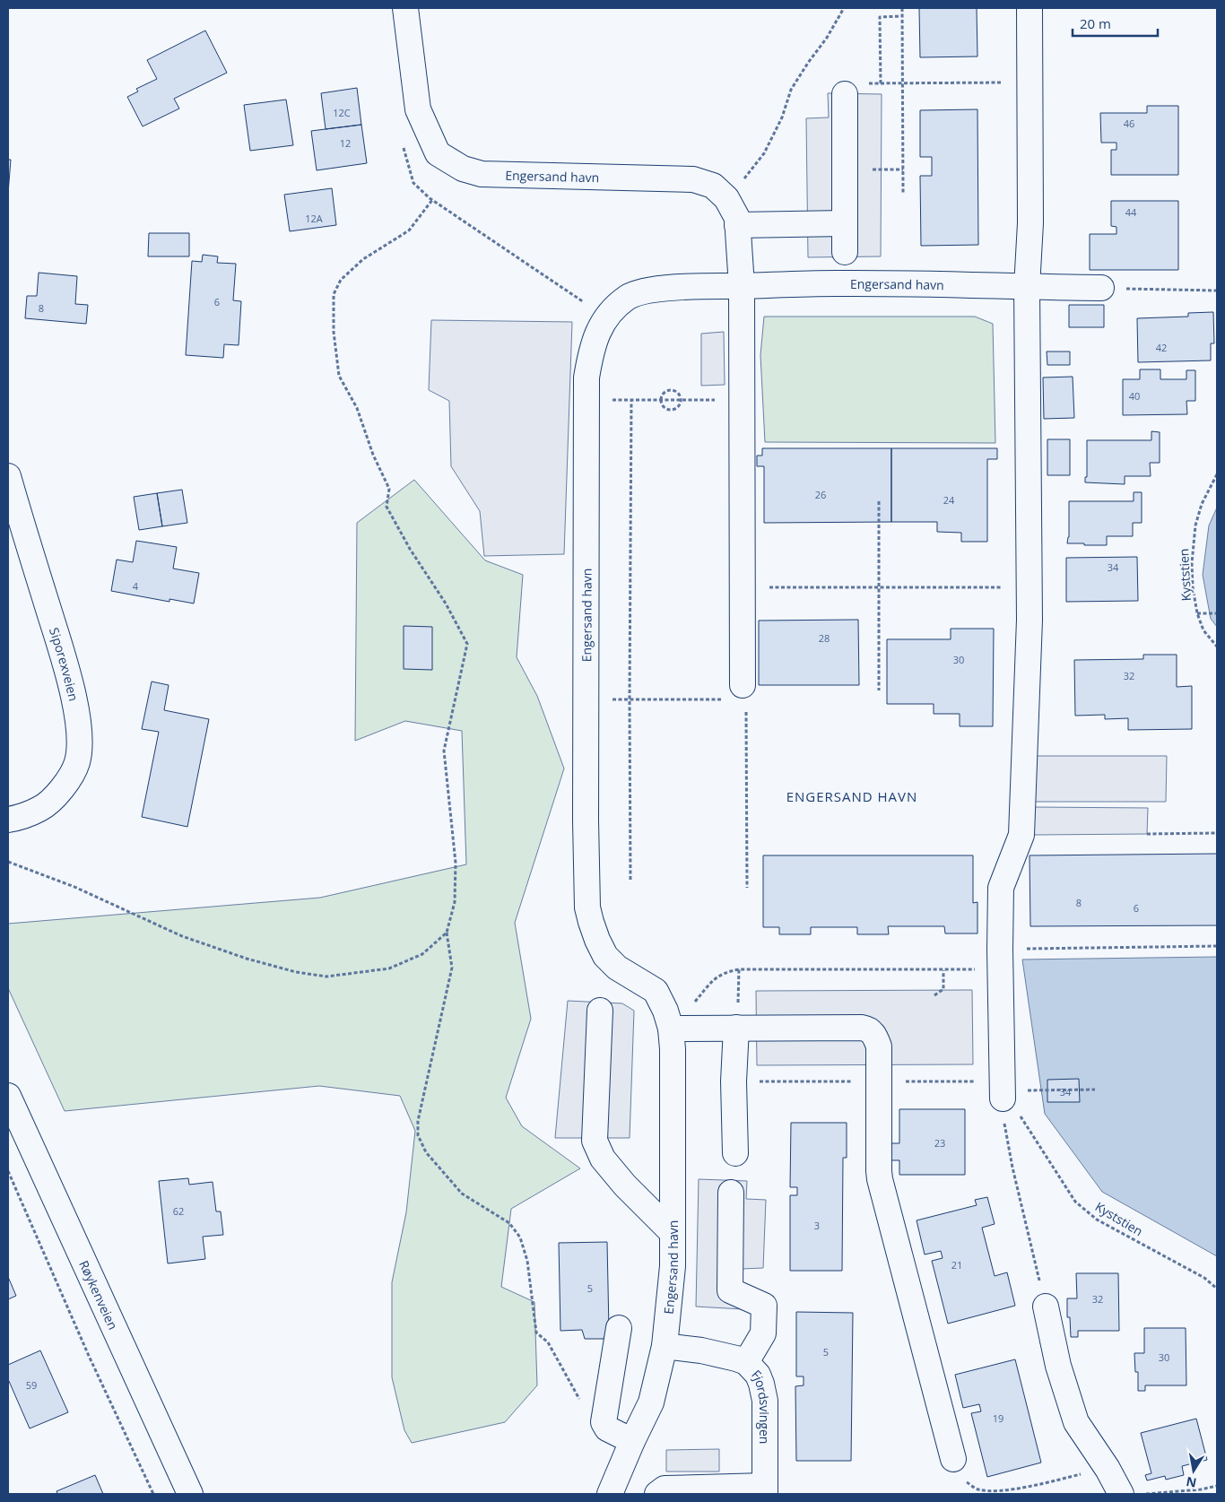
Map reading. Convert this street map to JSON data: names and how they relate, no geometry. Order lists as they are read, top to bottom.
{
  "streets": {
    "main road": [
      "Engersand havn",
      "Siporexveien",
      "Røykenveien",
      "Fjordsvingen"
    ],
    "path": ["Kyststien"]
  },
  "crossings": [
    ["Engersand havn", "Fjordsvingen"]
  ],
  "districts": ["ENGERSAND HAVN"],
  "house_numbers": [
    "12C",
    "46",
    "12",
    "44",
    "12A",
    "6",
    "8",
    "42",
    "40",
    "26",
    "24",
    "34",
    "4",
    "28",
    "30",
    "32",
    "8",
    "6",
    "34",
    "23",
    "62",
    "3",
    "21",
    "5",
    "32",
    "5",
    "30",
    "59",
    "19"
  ],
  "scale_bar": "20 m",
  "north": "bottom"
}
